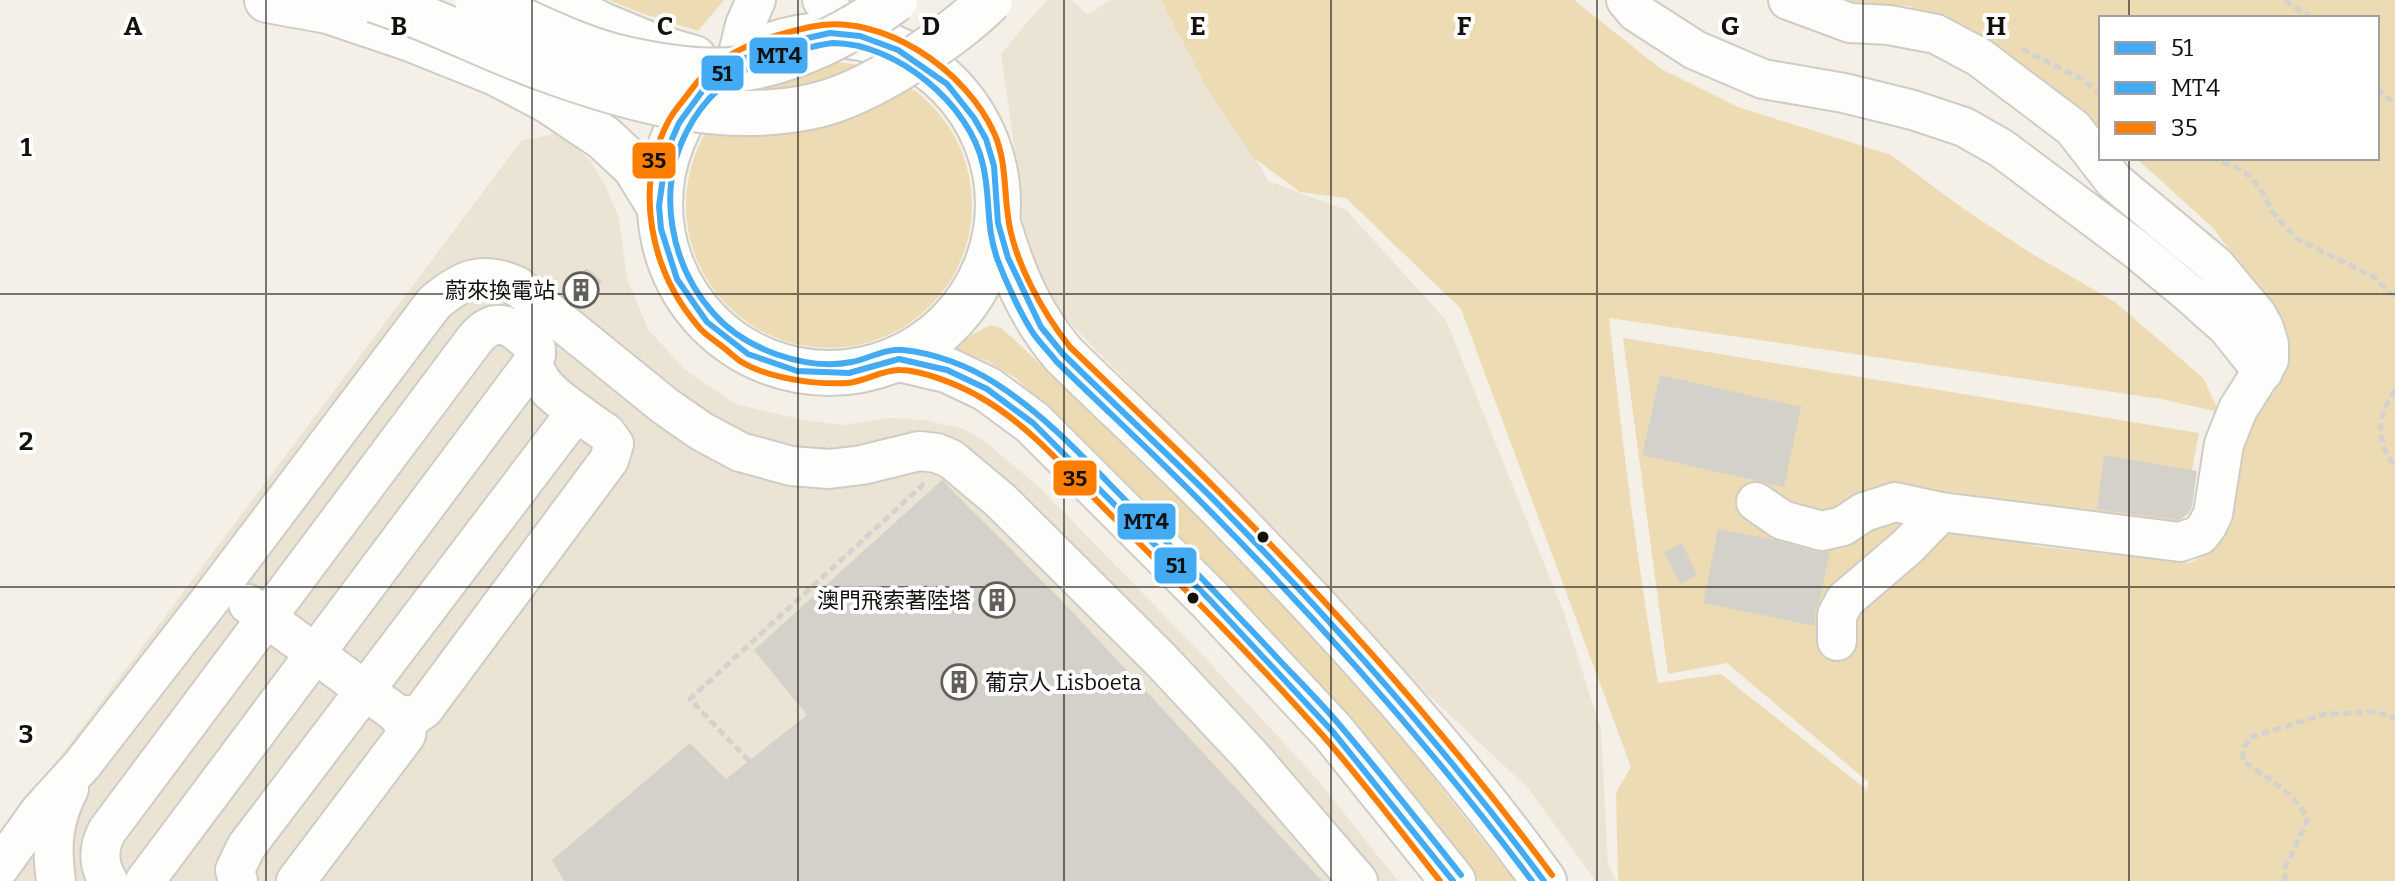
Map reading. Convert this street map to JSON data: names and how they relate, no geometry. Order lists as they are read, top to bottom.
{
  "places": {
    "building": ["蔚來換電站", "澳門飛索著陸塔", "葡京人 Lisboeta"]
  },
  "lines": ["transit line 35", "transit line 51", "transit line MT4"],
  "legend": ["51", "MT4", "35"],
  "grid": {
    "columns": [
      "A",
      "B",
      "C",
      "D",
      "E",
      "F",
      "G",
      "H"
    ],
    "rows": ["1", "2", "3"]
  }
}
